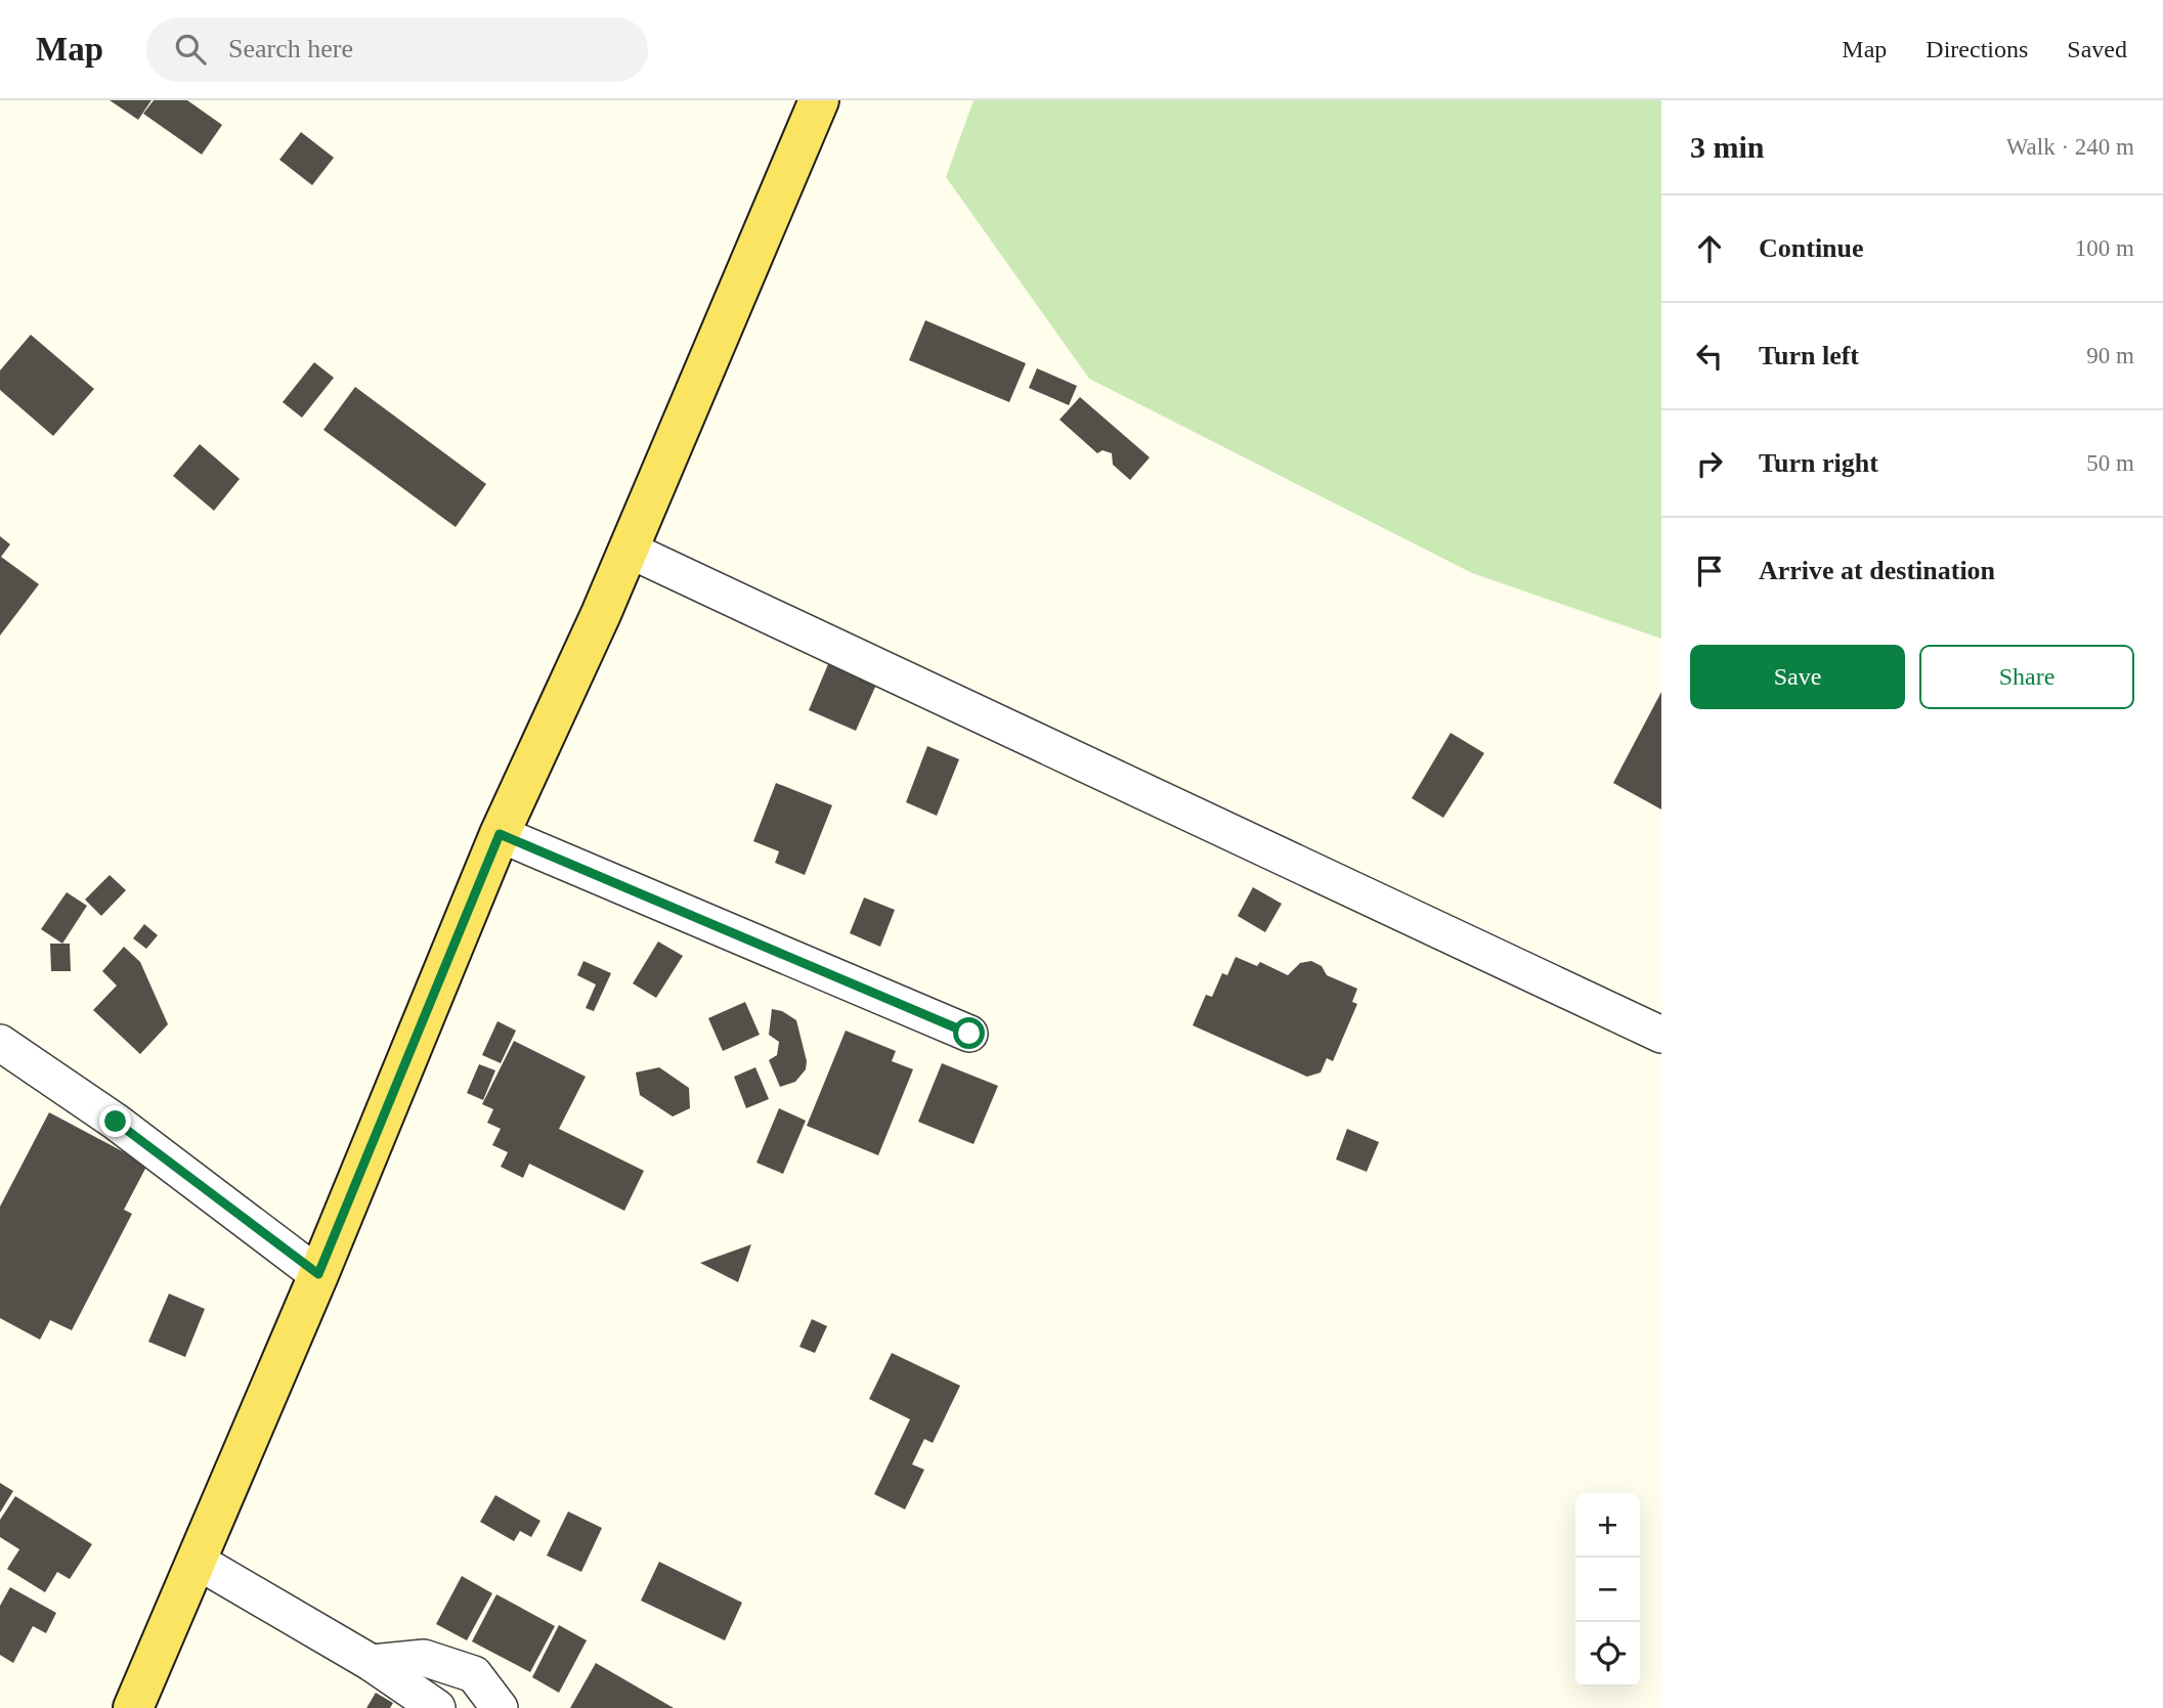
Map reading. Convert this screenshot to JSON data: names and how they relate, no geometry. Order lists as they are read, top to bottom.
{
  "page": {
    "header": "Map",
    "search": "Search here",
    "nav": ["Map", "Directions", "Saved"],
    "heading": ["3 min", "Walk · 240 m"],
    "list": [
      ["Continue", "100 m"],
      ["Turn left", "90 m"],
      ["Turn right", "50 m"],
      "Arrive at destination"
    ],
    "buttons": ["Save", "Share"],
    "map_buttons": ["+", "−"]
  }
}
